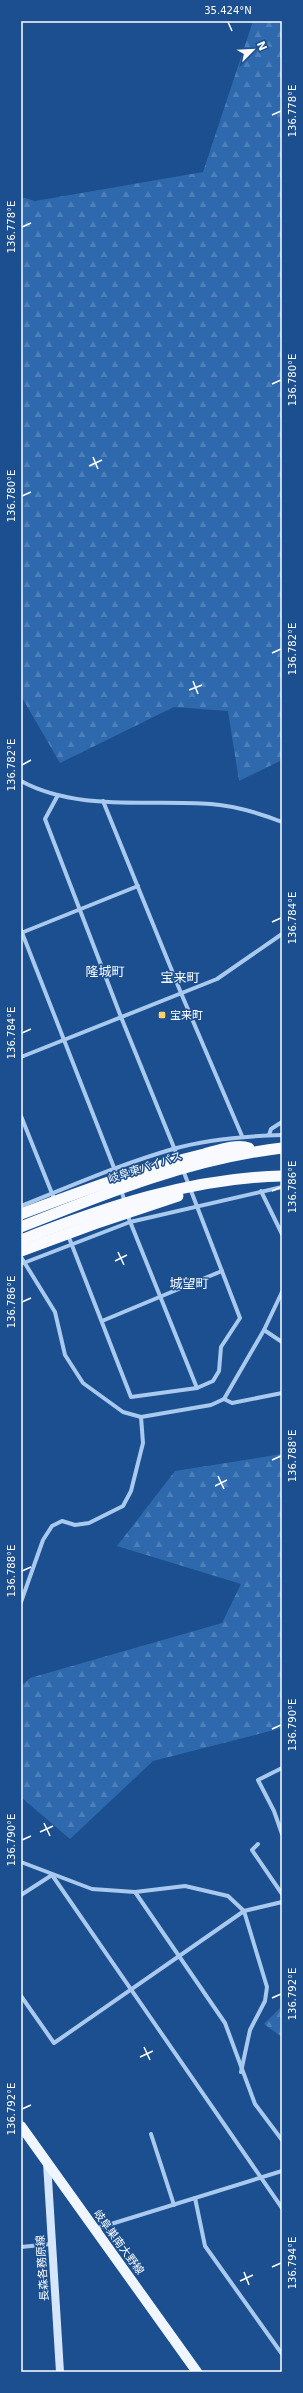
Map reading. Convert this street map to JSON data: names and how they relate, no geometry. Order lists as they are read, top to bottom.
{
  "streets": {
    "highway": ["岐阜東バイパス"],
    "main road": ["岐阜巣南大野線", "長森各務原線"]
  },
  "crossings": [
    ["岐阜巣南大野線", "長森各務原線"]
  ],
  "districts": ["隆城町", "宝来町", "城望町"],
  "places": {
    "transit": ["宝来町"]
  },
  "north": "top right",
  "coordinates": [
    "35.424°N",
    "136.778°E",
    "136.780°E",
    "136.782°E",
    "136.784°E",
    "136.786°E",
    "136.788°E",
    "136.790°E",
    "136.792°E",
    "136.794°E"
  ]
}
